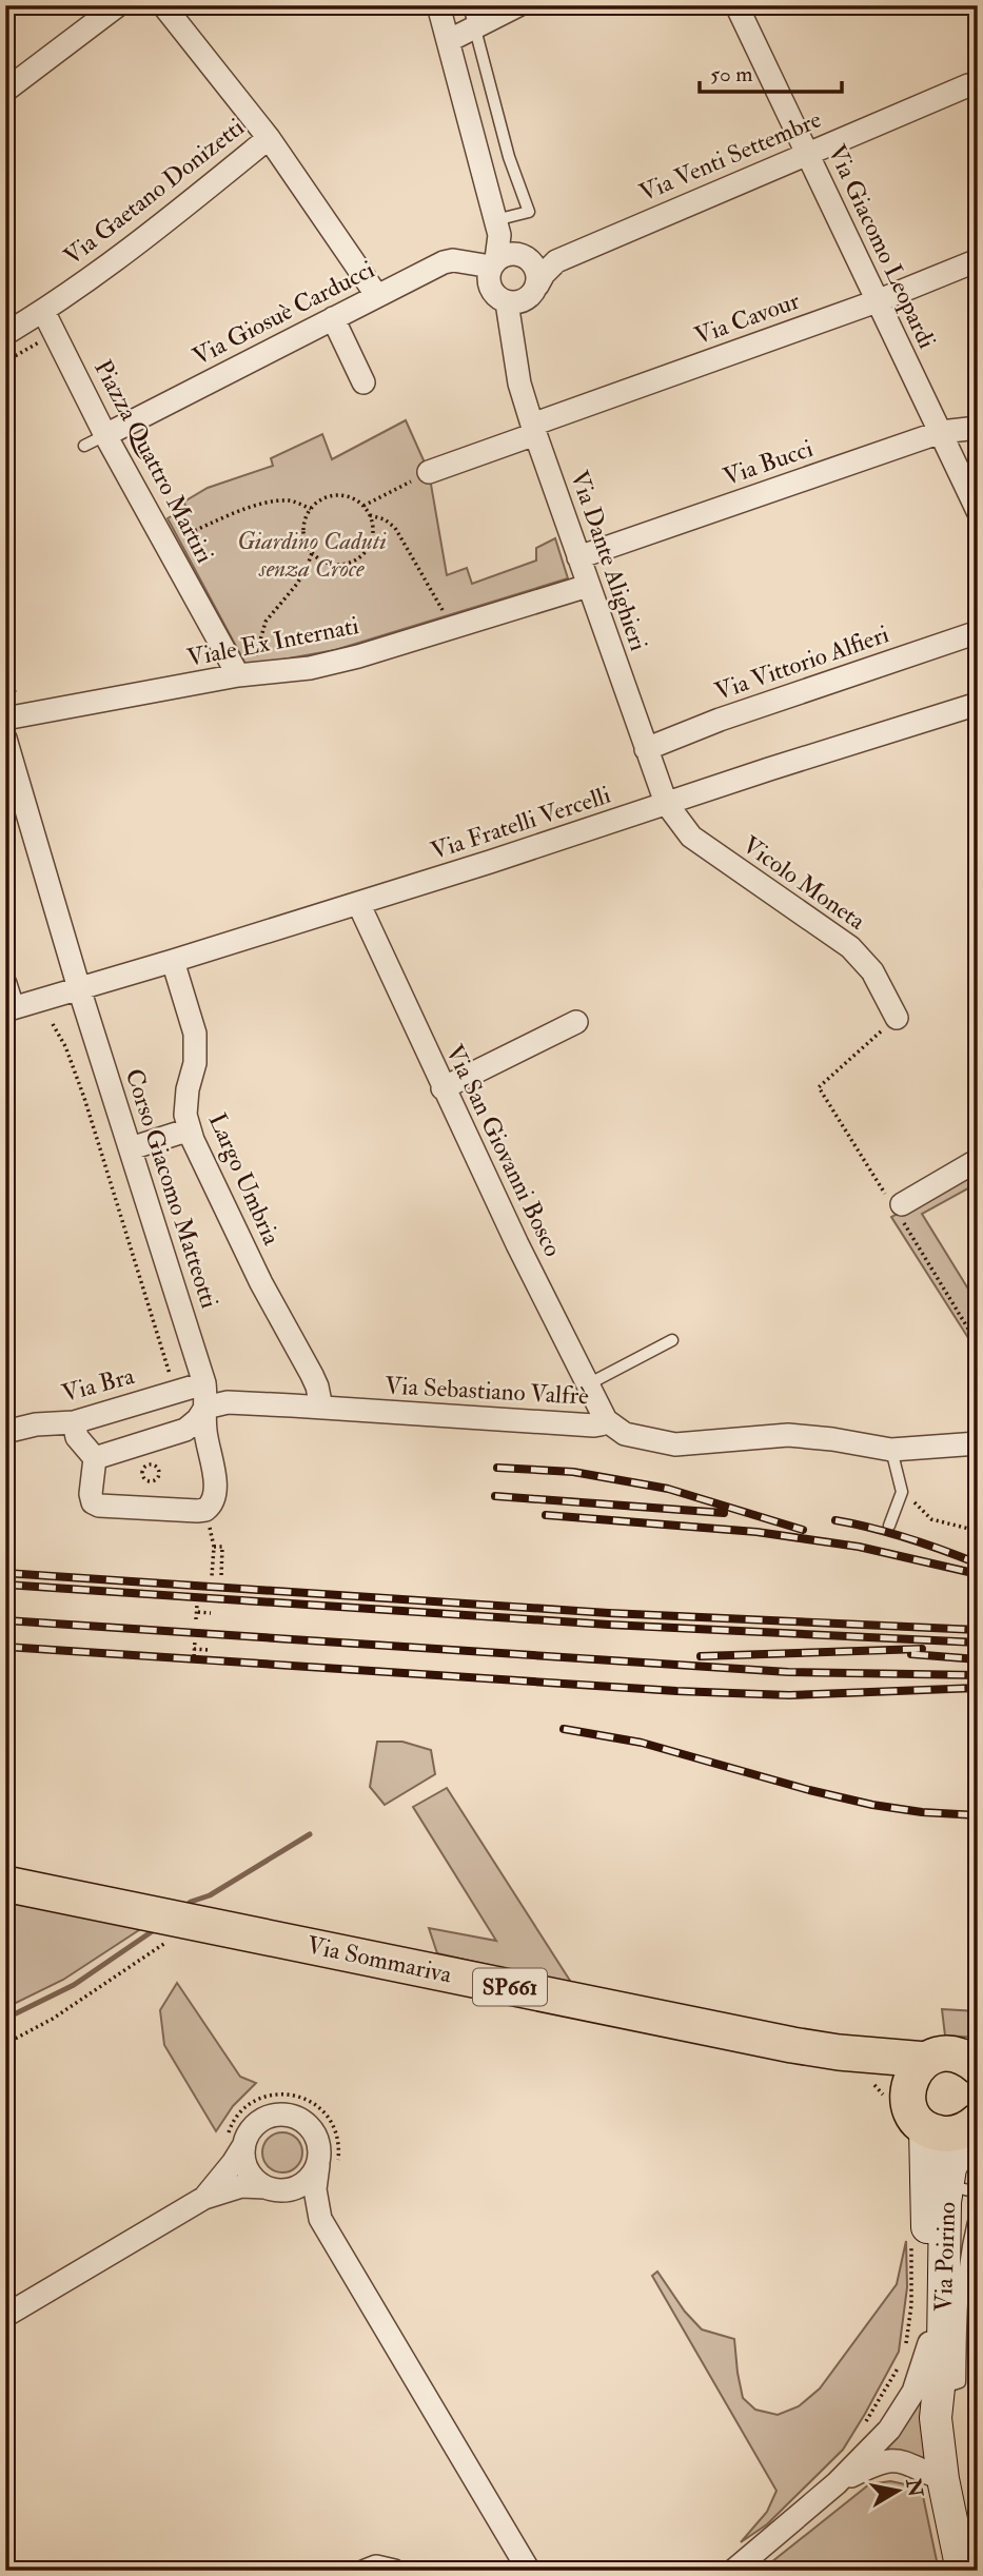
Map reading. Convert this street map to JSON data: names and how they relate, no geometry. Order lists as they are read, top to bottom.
{
  "streets": {
    "main road": ["Via Sommariva", "SP661", "Via Poirino"],
    "street": [
      "Via Venti Settembre",
      "Via Gaetano Donizetti",
      "Via Giacomo Leopardi",
      "Via Giosuè Carducci",
      "Via Cavour",
      "Piazza Quattro Martiri",
      "Via Bucci",
      "Via Dante Alighieri",
      "Viale Ex Internati",
      "Via Vittorio Alfieri",
      "Via Fratelli Vercelli",
      "Vicolo Moneta",
      "Via San Giovanni Bosco",
      "Largo Umbria",
      "Corso Giacomo Matteotti",
      "Via Bra",
      "Via Sebastiano Valfrè"
    ]
  },
  "crossings": [
    ["Via Venti Settembre", "Via Giacomo Leopardi"],
    ["Via Venti Settembre", "Via Dante Alighieri"],
    ["Via Gaetano Donizetti", "Piazza Quattro Martiri"],
    ["Via Giacomo Leopardi", "Via Cavour"],
    ["Via Giacomo Leopardi", "Via Bucci"],
    ["Via Giosuè Carducci", "Piazza Quattro Martiri"],
    ["Via Cavour", "Via Dante Alighieri"],
    ["Piazza Quattro Martiri", "Viale Ex Internati"],
    ["Via Bucci", "Via Dante Alighieri"],
    ["Via Dante Alighieri", "Viale Ex Internati"],
    ["Via Dante Alighieri", "Via Vittorio Alfieri"],
    ["Via Dante Alighieri", "Via Fratelli Vercelli"],
    ["Via Dante Alighieri", "Vicolo Moneta"],
    ["Via Fratelli Vercelli", "Vicolo Moneta"],
    ["Via Fratelli Vercelli", "Via San Giovanni Bosco"],
    ["Via Fratelli Vercelli", "Largo Umbria"],
    ["Via Fratelli Vercelli", "Corso Giacomo Matteotti"],
    ["Via San Giovanni Bosco", "Via Sebastiano Valfrè"],
    ["Largo Umbria", "Via Sebastiano Valfrè"],
    ["Corso Giacomo Matteotti", "Via Bra"],
    ["Corso Giacomo Matteotti", "Via Sebastiano Valfrè"],
    ["Via Sommariva", "SP661"],
    ["Via Sommariva", "Via Poirino"],
    ["SP661", "Via Poirino"]
  ],
  "parks": ["Giardino Caduti senza Croce"],
  "scale_bar": "50 m",
  "north": "right"
}
